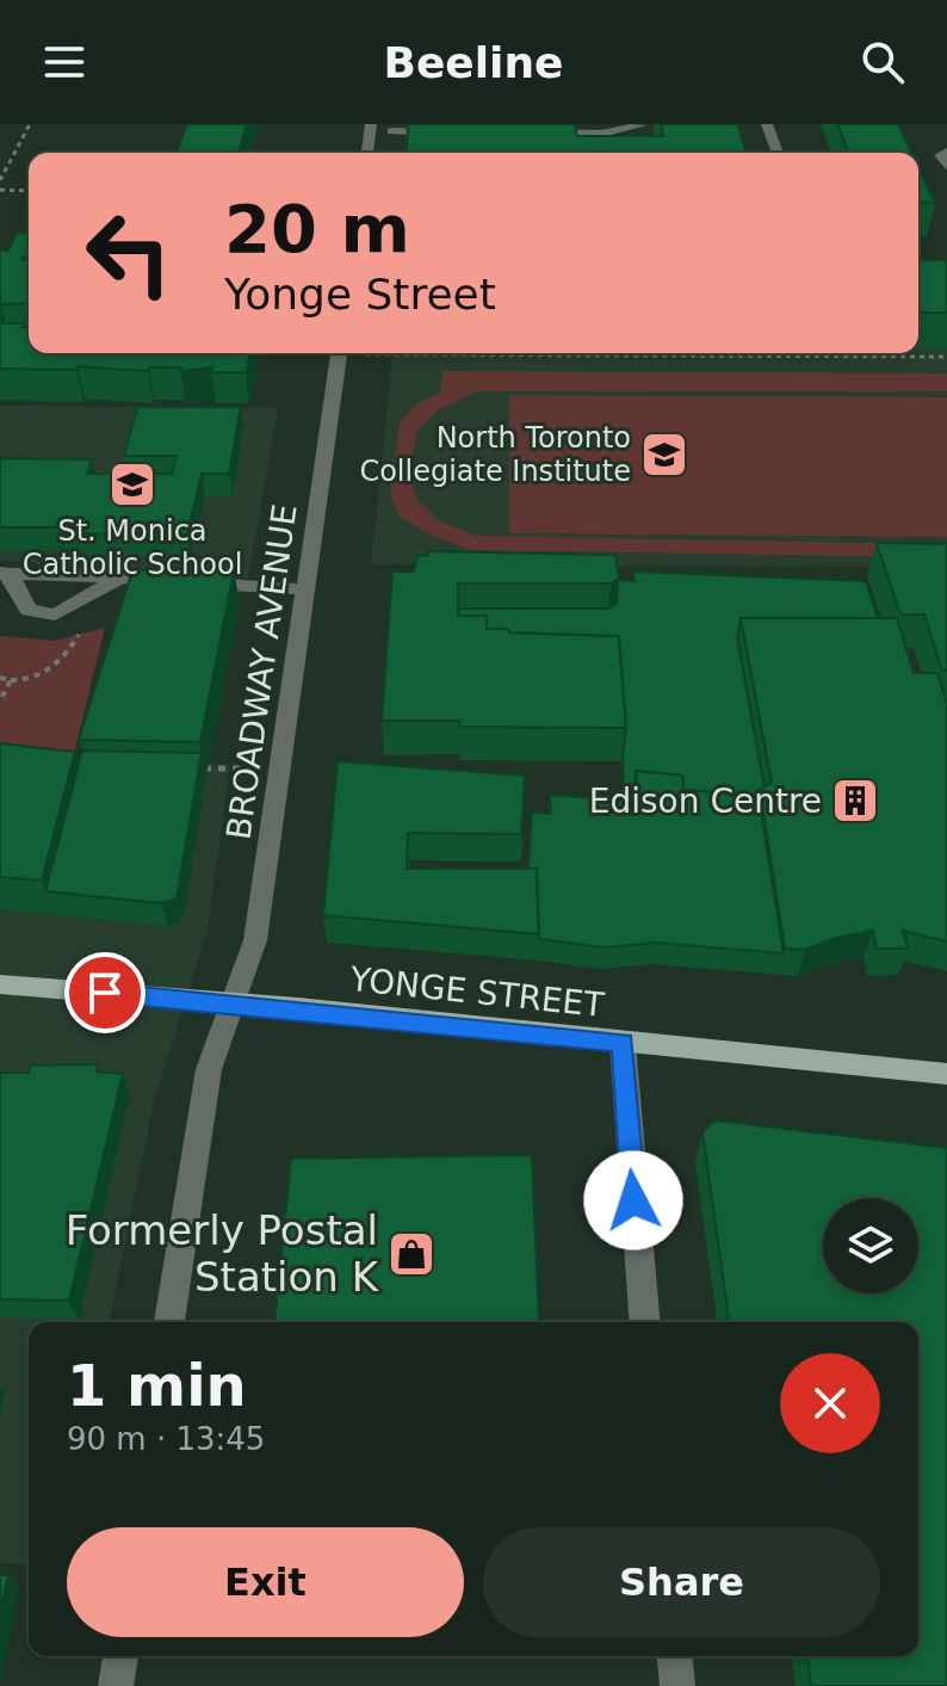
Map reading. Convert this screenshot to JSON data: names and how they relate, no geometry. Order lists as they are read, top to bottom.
{
  "streets": {
    "main road": ["YONGE STREET"],
    "street": ["BROADWAY AVENUE"]
  },
  "crossings": [
    ["BROADWAY AVENUE", "YONGE STREET"]
  ],
  "places": {
    "school or university": ["North Toronto Collegiate Institute", "St. Monica Catholic School"],
    "building": ["Edison Centre"],
    "shop": ["Formerly Postal Station K"]
  },
  "page": {
    "header": "Beeline",
    "turn": ["20 m", "Yonge Street"],
    "heading": ["1 min", "90 m · 13:45"],
    "buttons": ["Exit", "Share"]
  }
}
